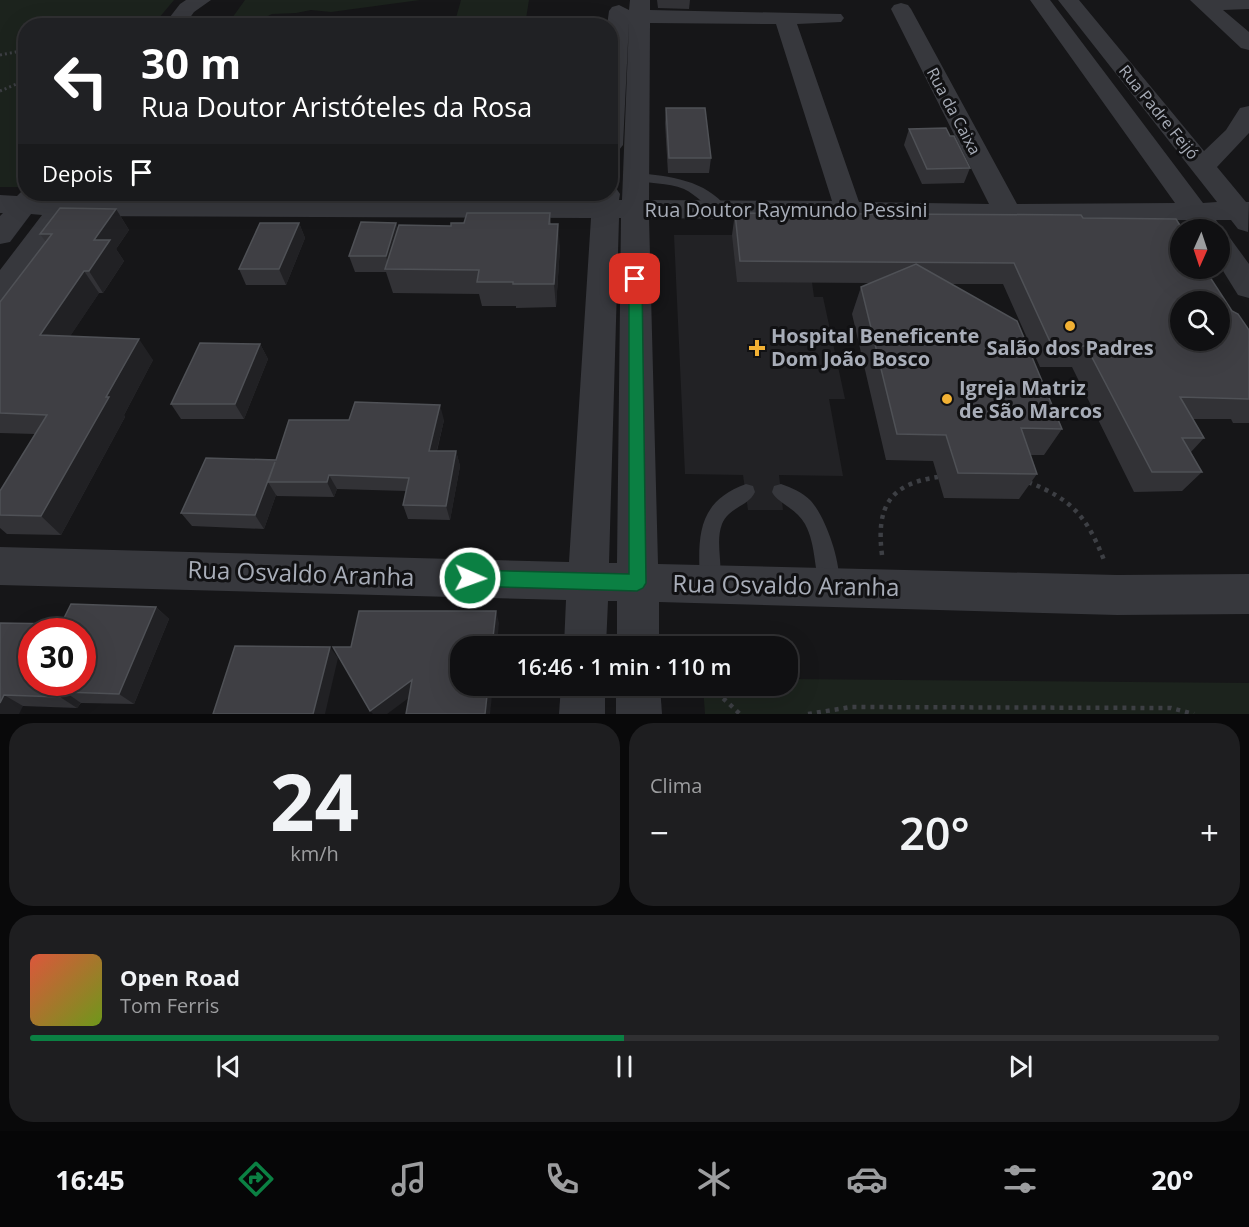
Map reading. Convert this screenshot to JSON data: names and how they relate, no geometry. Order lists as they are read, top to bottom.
{
  "streets": {
    "street": [
      "Rua da Caixa",
      "Rua Padre Feijó",
      "Rua Doutor Raymundo Pessini",
      "Rua Osvaldo Aranha"
    ]
  },
  "crossings": [
    ["Rua da Caixa", "Rua Doutor Raymundo Pessini"],
    ["Rua Padre Feijó", "Rua Doutor Raymundo Pessini"]
  ],
  "places": {
    "other": ["Salão dos Padres", "Igreja Matriz de São Marcos"],
    "health": ["Hospital Beneficente Dom João Bosco"]
  },
  "north": "bottom",
  "page": {
    "turn": ["30 m", "Rua Doutor Aristóteles da Rosa"],
    "then": "Depois",
    "limit": "30",
    "trip": "16:46 · 1 min · 110 m",
    "tile": [
      ["24", "km/h"],
      "Clima"
    ],
    "heat": ["−", "20°", "+"],
    "song": ["Open Road", "Tom Ferris"],
    "tabs": ["16:45", "20°"]
  }
}
